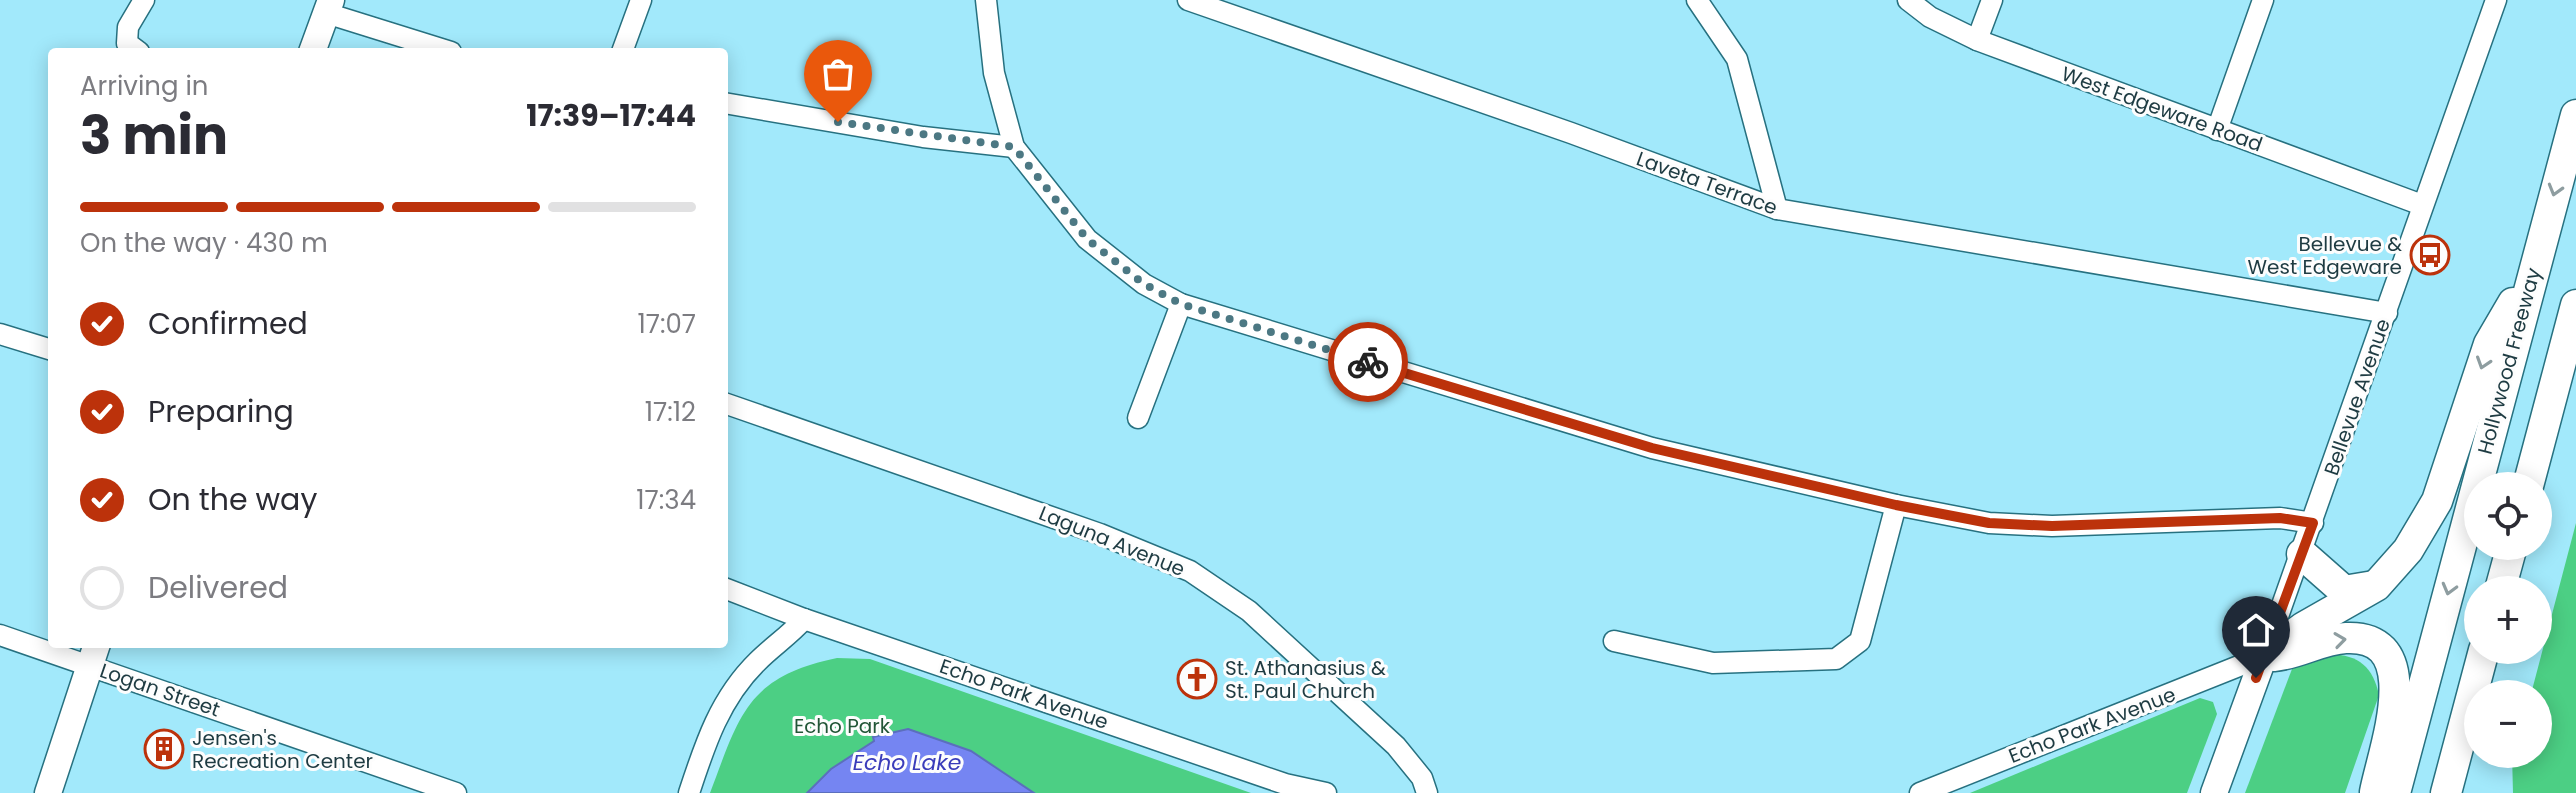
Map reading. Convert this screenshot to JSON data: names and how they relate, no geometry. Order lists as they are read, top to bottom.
{
  "streets": {
    "highway": ["Hollywood Freeway"],
    "main road": ["Bellevue Avenue"],
    "street": [
      "West Edgeware Road",
      "Laveta Terrace",
      "Laguna Avenue",
      "Logan Street",
      "Echo Park Avenue"
    ]
  },
  "crossings": [
    ["West Edgeware Road", "Bellevue Avenue"],
    ["Laveta Terrace", "Bellevue Avenue"],
    ["Bellevue Avenue", "Echo Park Avenue"]
  ],
  "water": ["Echo Lake"],
  "parks": ["Echo Park"],
  "places": {
    "bus stop": ["Bellevue & West Edgeware"],
    "church": ["St. Athanasius & St. Paul Church"],
    "building": ["Jensen's Recreation Center"]
  },
  "page": {
    "heading": ["3 min", "Arriving in", "17:39–17:44"],
    "bar": "On the way · 430 m",
    "list": [
      ["Confirmed", "17:07"],
      ["Preparing", "17:12"],
      ["On the way", "17:34"],
      "Delivered"
    ],
    "map_buttons": ["+", "−"]
  }
}
